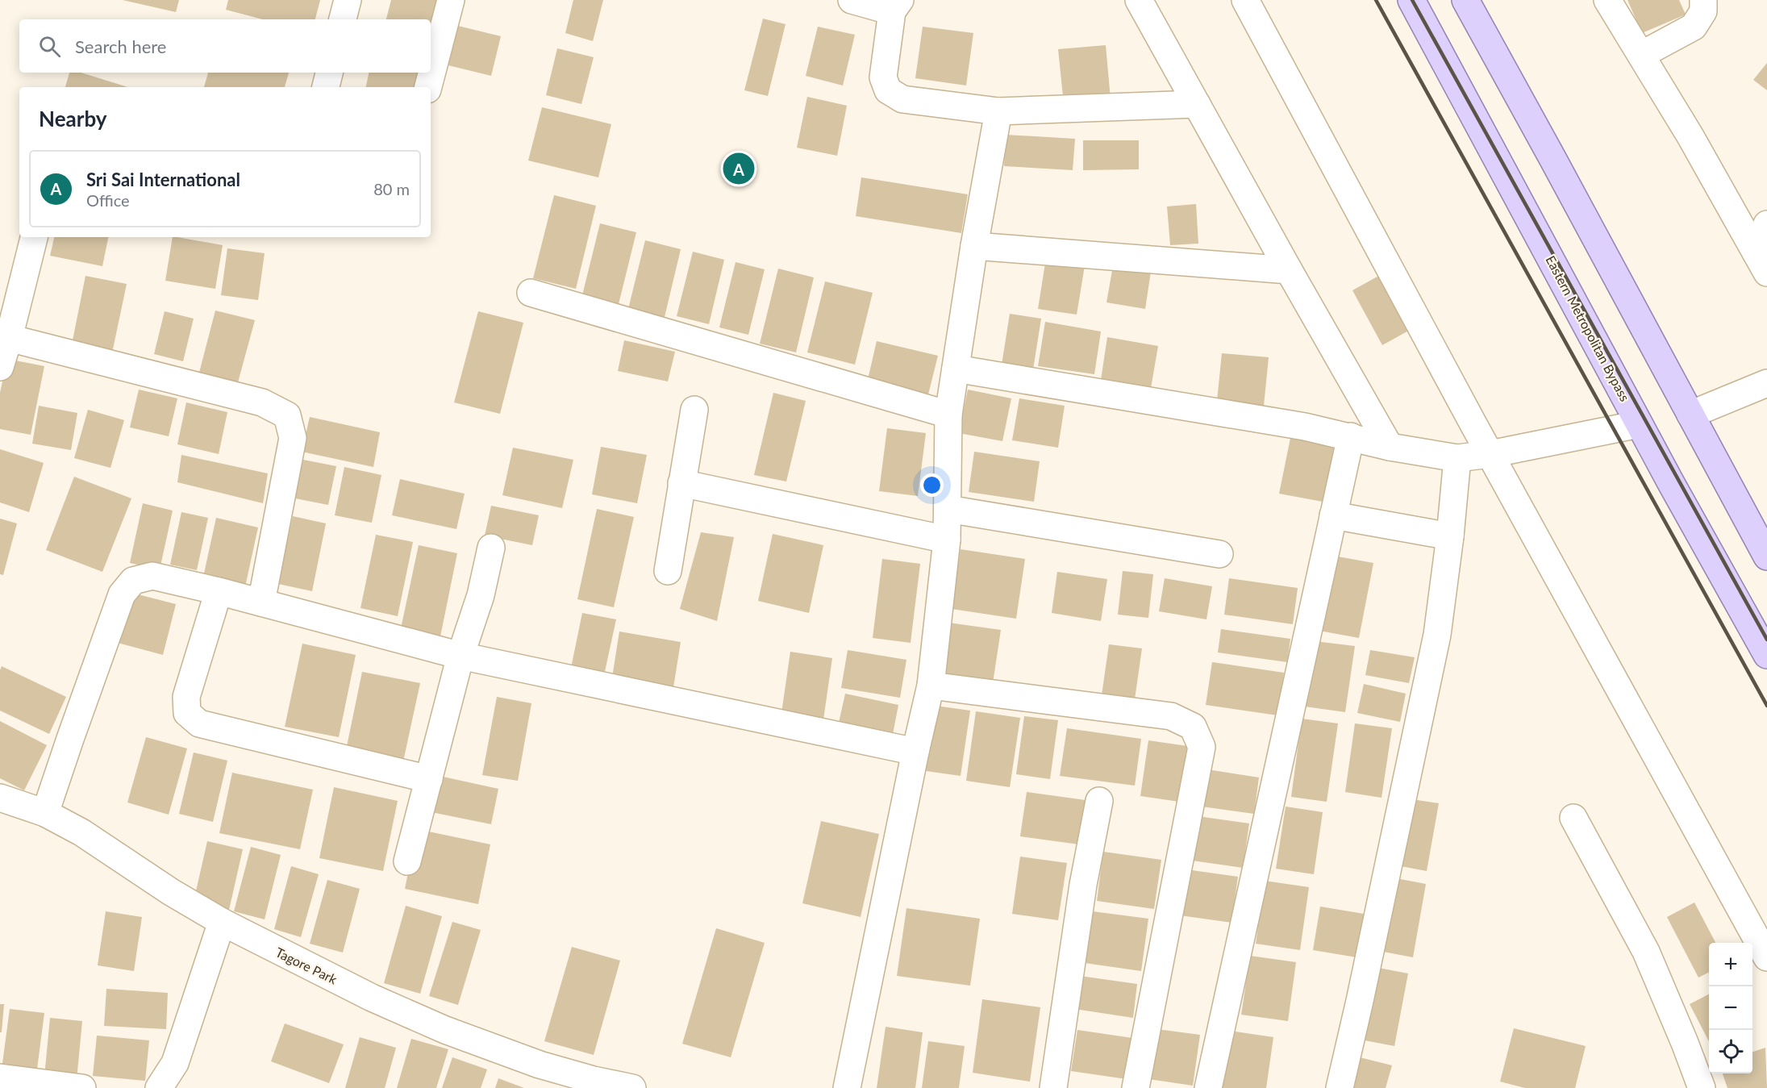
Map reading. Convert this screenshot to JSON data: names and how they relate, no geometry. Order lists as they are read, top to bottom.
{
  "streets": {
    "main road": ["Eastern Metropolitan Bypass"],
    "street": ["Tagore Park"]
  },
  "page": {
    "search": "Search here",
    "heading": "Nearby",
    "list": [
      {
        "mark": "A",
        "name": "Sri Sai International",
        "note": "Office",
        "value": "80 m"
      }
    ],
    "pins": "A",
    "map_buttons": ["+", "−"]
  }
}
